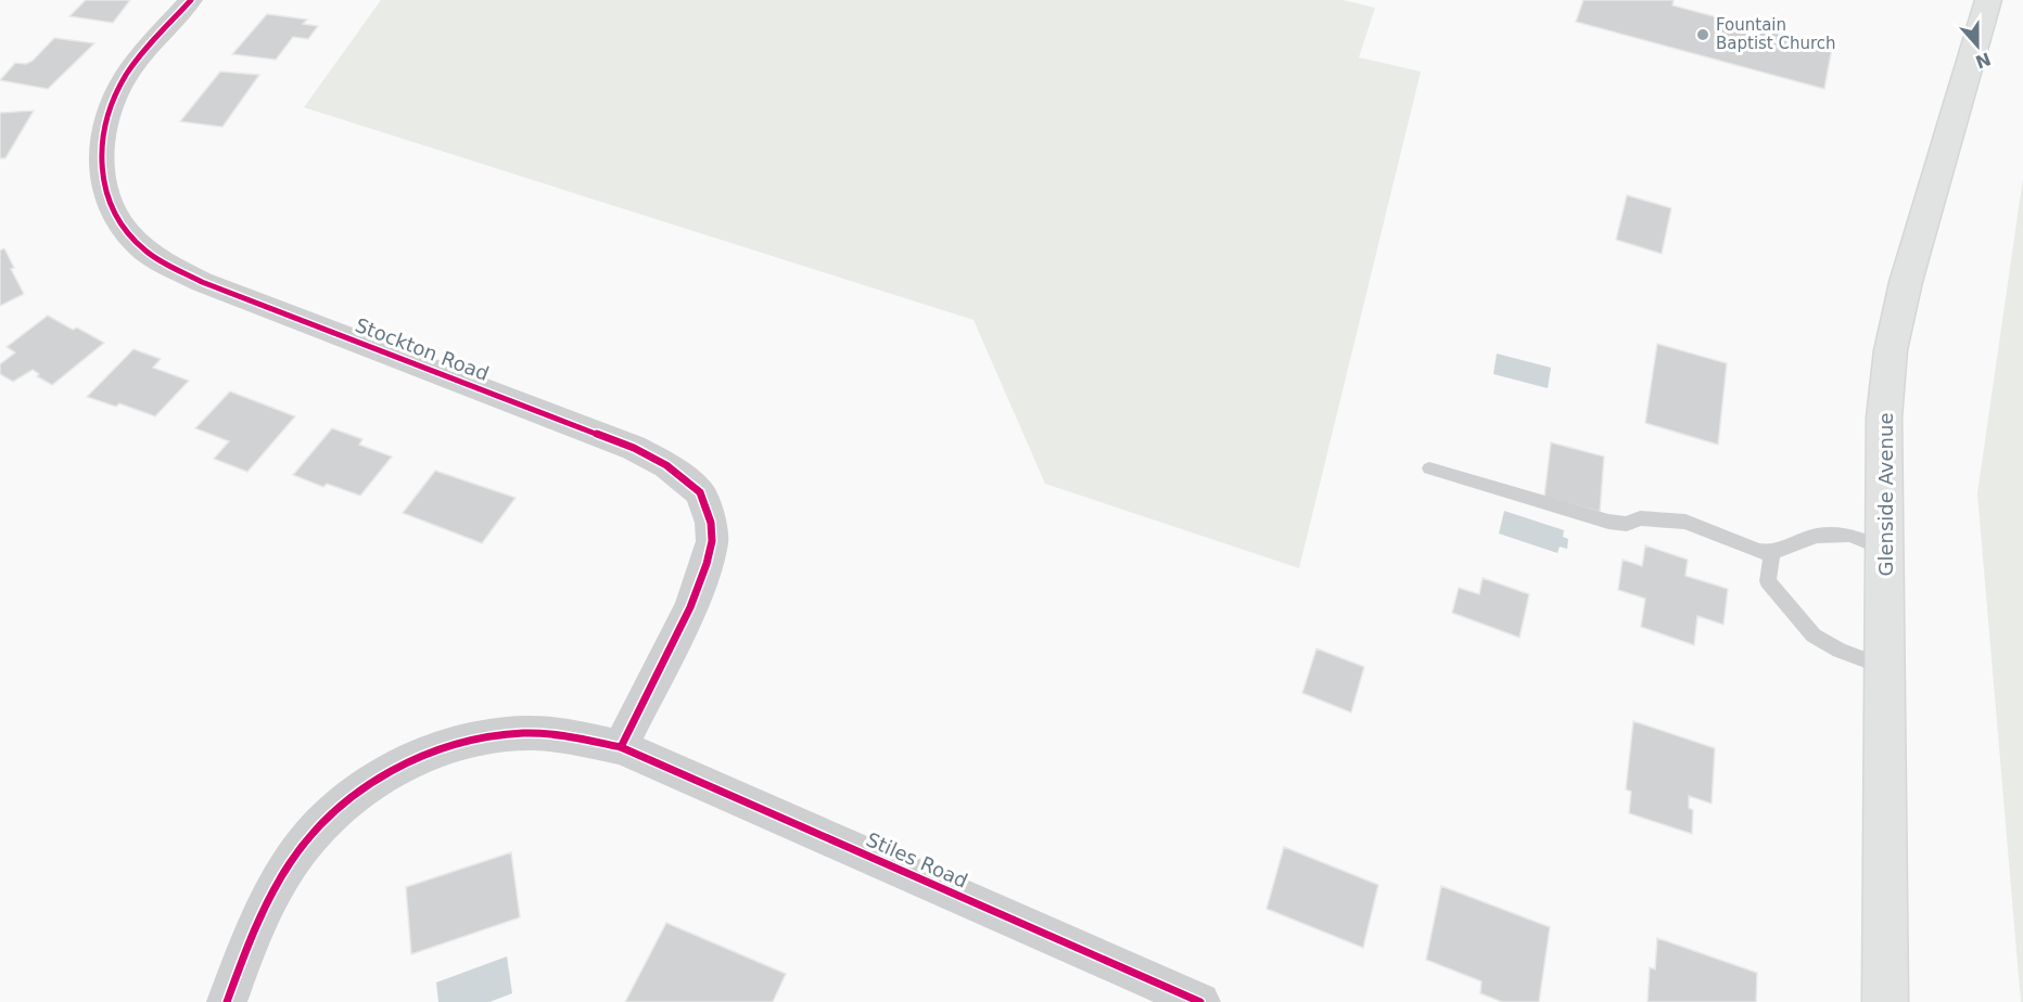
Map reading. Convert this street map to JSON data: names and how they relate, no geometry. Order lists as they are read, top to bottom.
{
  "streets": {
    "main road": ["Glenside Avenue"],
    "street": ["Stockton Road", "Stiles Road"]
  },
  "crossings": [
    ["Stockton Road", "Stiles Road"]
  ],
  "places": ["Fountain Baptist Church"],
  "north": "bottom"
}
